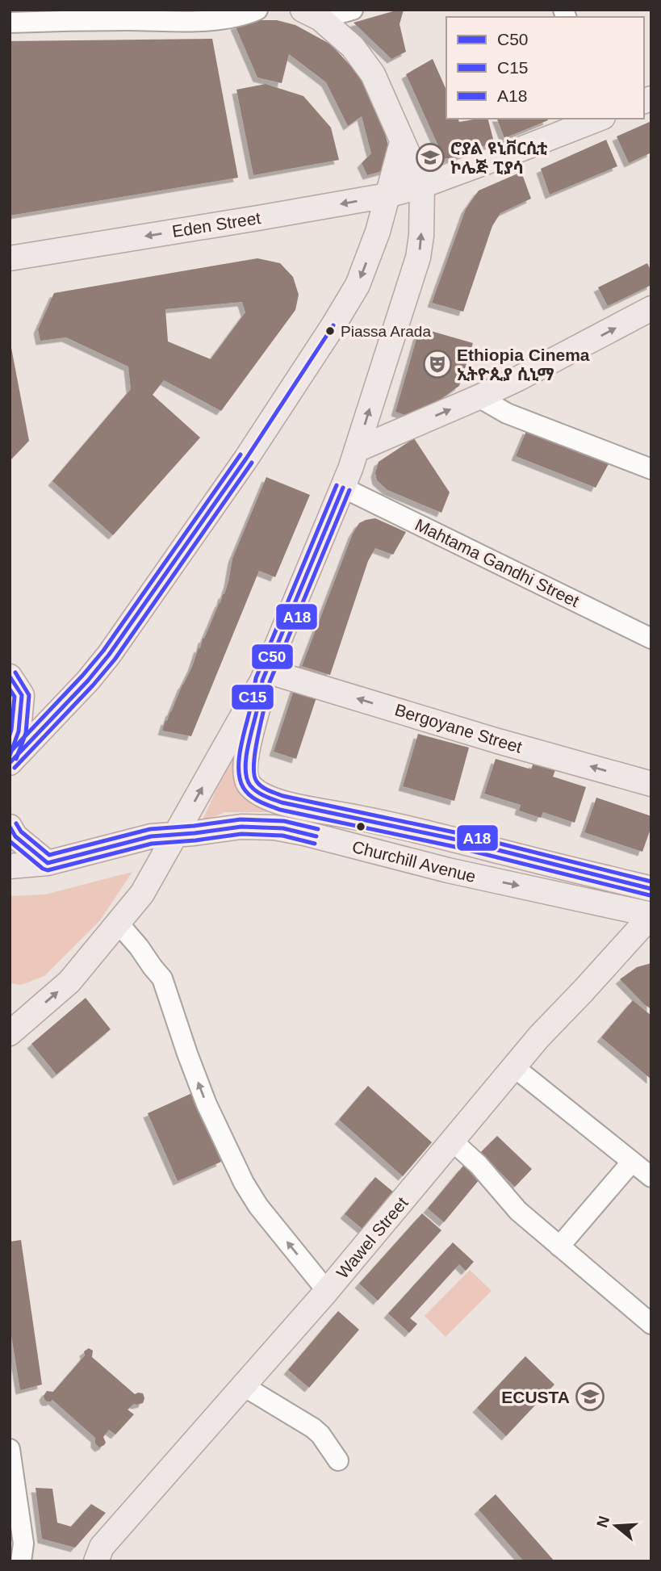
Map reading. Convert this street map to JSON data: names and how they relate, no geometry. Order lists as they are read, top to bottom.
{
  "streets": {
    "main road": [
      "Eden Street",
      "Bergoyane Street",
      "Churchill Avenue",
      "Wawel Street"
    ],
    "street": ["Mahtama Gandhi Street"]
  },
  "crossings": [
    ["Bergoyane Street", "Churchill Avenue"],
    ["Churchill Avenue", "Wawel Street"]
  ],
  "one_way": ["Eden Street", "Bergoyane Street", "Churchill Avenue"],
  "places": {
    "school or university": ["ሮያል ዩኒቨርሲቲ ኮሌጅ ፒያሳ", "ECUSTA"],
    "other": ["Piassa Arada"],
    "theatre": ["Ethiopia Cinema ኢትዮጲያ ሲኒማ"]
  },
  "lines": ["transit line C50", "transit line A18", "transit line C15"],
  "legend": ["C50", "C15", "A18"],
  "north": "left"
}
